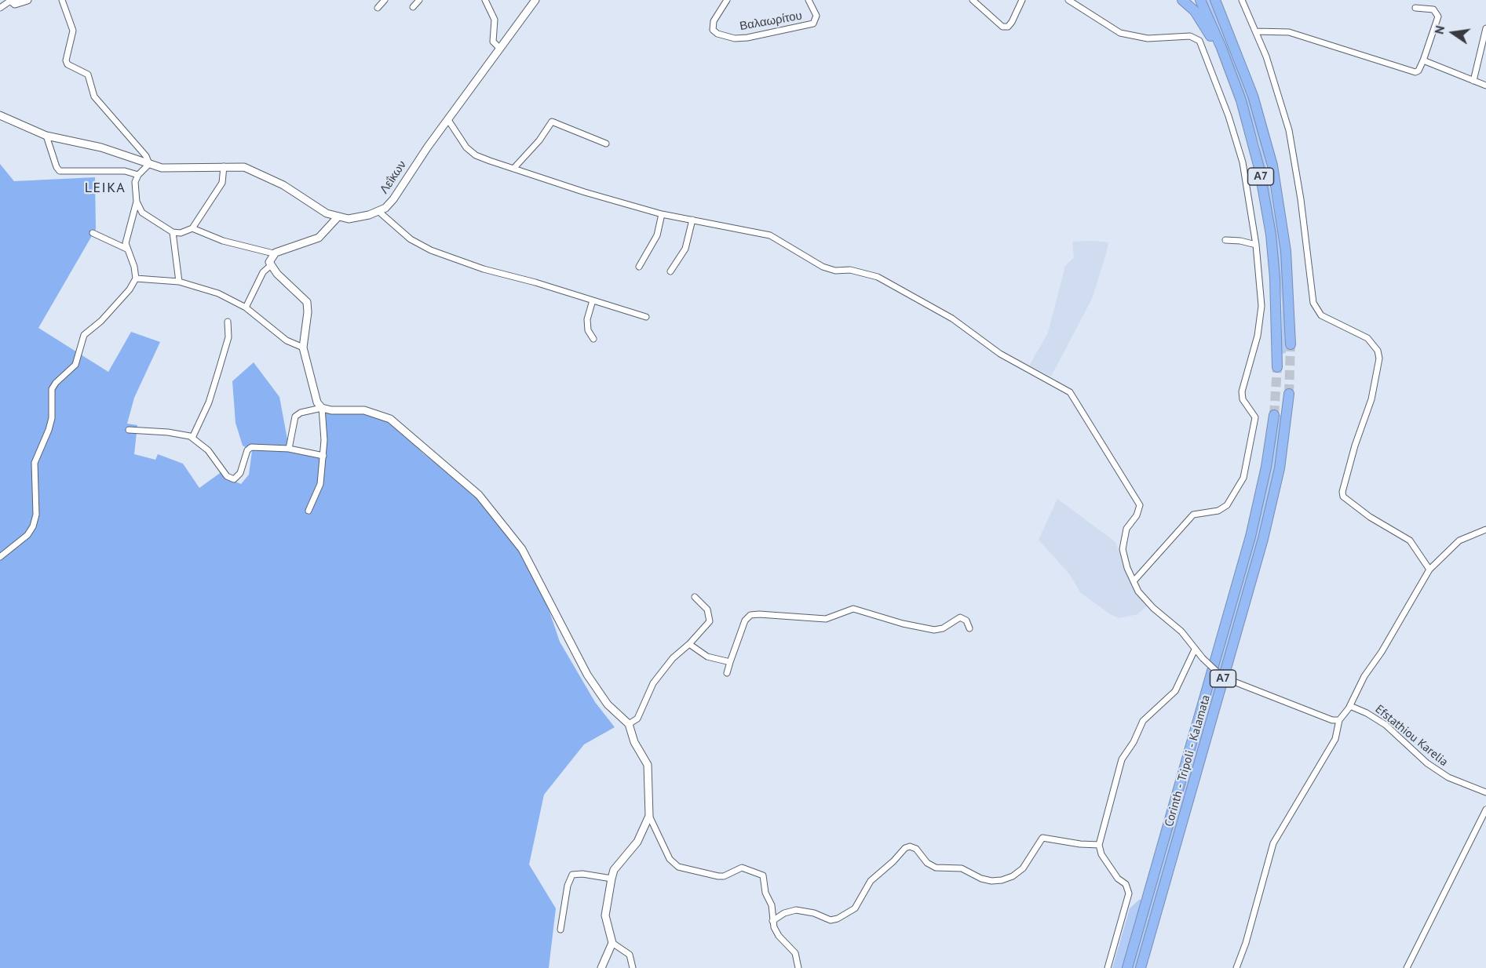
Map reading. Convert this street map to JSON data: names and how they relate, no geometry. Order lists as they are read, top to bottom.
{
  "streets": {
    "highway": ["Α7", "Corinth - Tripoli - Kalamata"],
    "street": ["Βαλαωρίτου", "Λεΐκων", "Efstathiou Karelia"]
  },
  "districts": ["LEIKA"],
  "north": "left"
}
